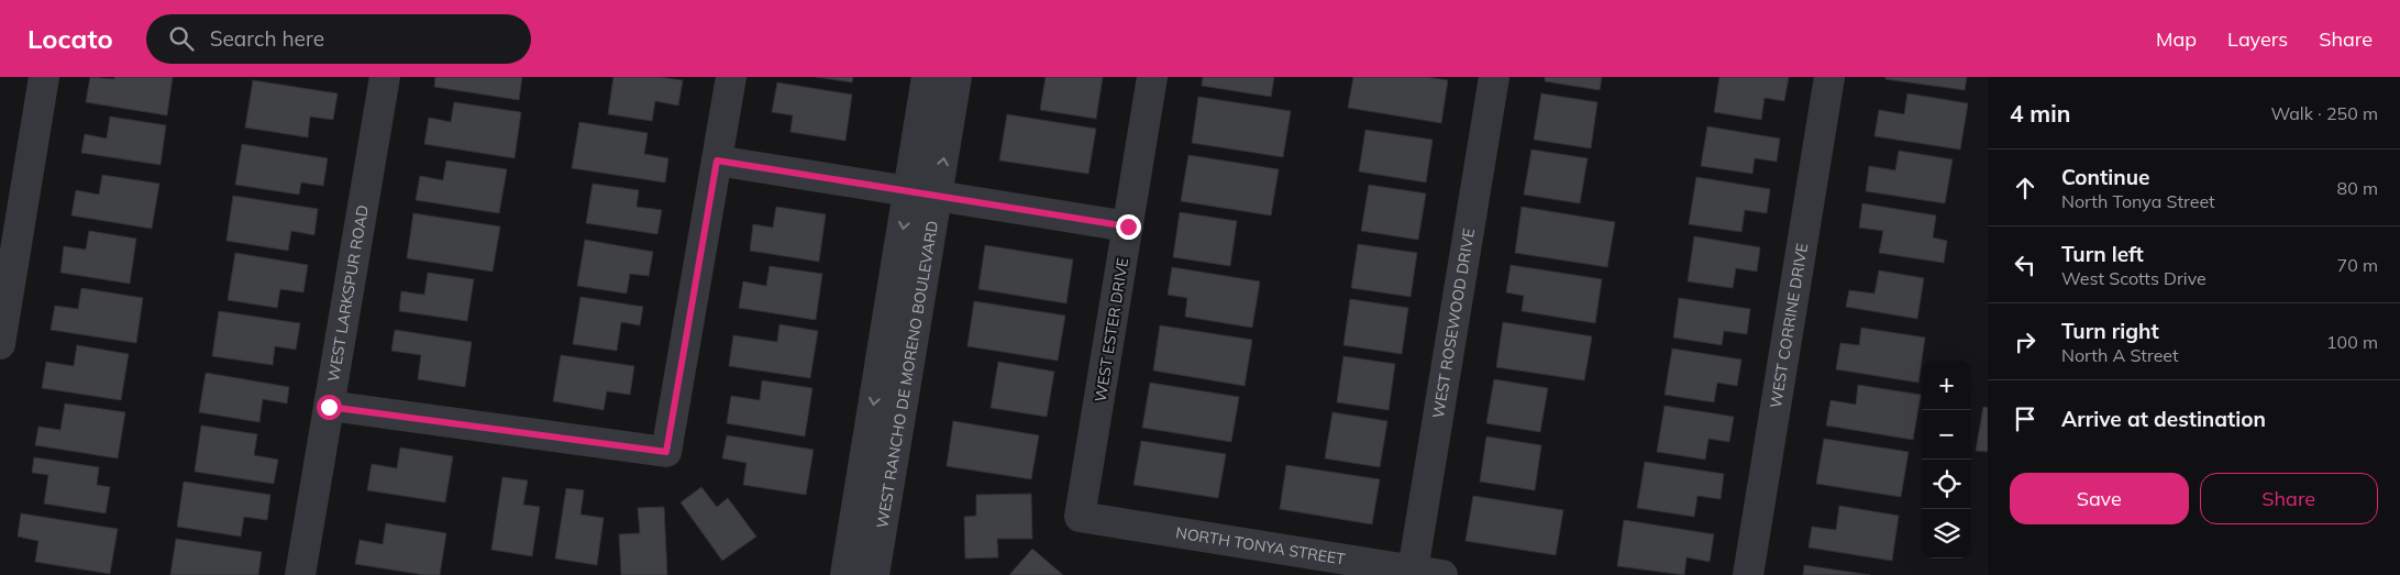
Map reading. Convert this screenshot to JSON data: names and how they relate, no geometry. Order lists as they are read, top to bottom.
{
  "streets": {
    "street": [
      "WEST LARKSPUR ROAD",
      "WEST ROSEWOOD DRIVE",
      "WEST CORRINE DRIVE",
      "WEST ESTER DRIVE",
      "WEST RANCHO DE MORENO BOULEVARD",
      "NORTH TONYA STREET"
    ]
  },
  "crossings": [
    ["WEST ROSEWOOD DRIVE", "NORTH TONYA STREET"],
    ["WEST ESTER DRIVE", "NORTH TONYA STREET"]
  ],
  "page": {
    "header": "Locato",
    "search": "Search here",
    "nav": ["Map", "Layers", "Share"],
    "heading": ["4 min", "Walk · 250 m"],
    "list": [
      ["Continue", "North Tonya Street", "80 m"],
      ["Turn left", "West Scotts Drive", "70 m"],
      ["Turn right", "North A Street", "100 m"],
      "Arrive at destination"
    ],
    "map_buttons": ["+", "−"],
    "buttons": ["Save", "Share"]
  }
}
